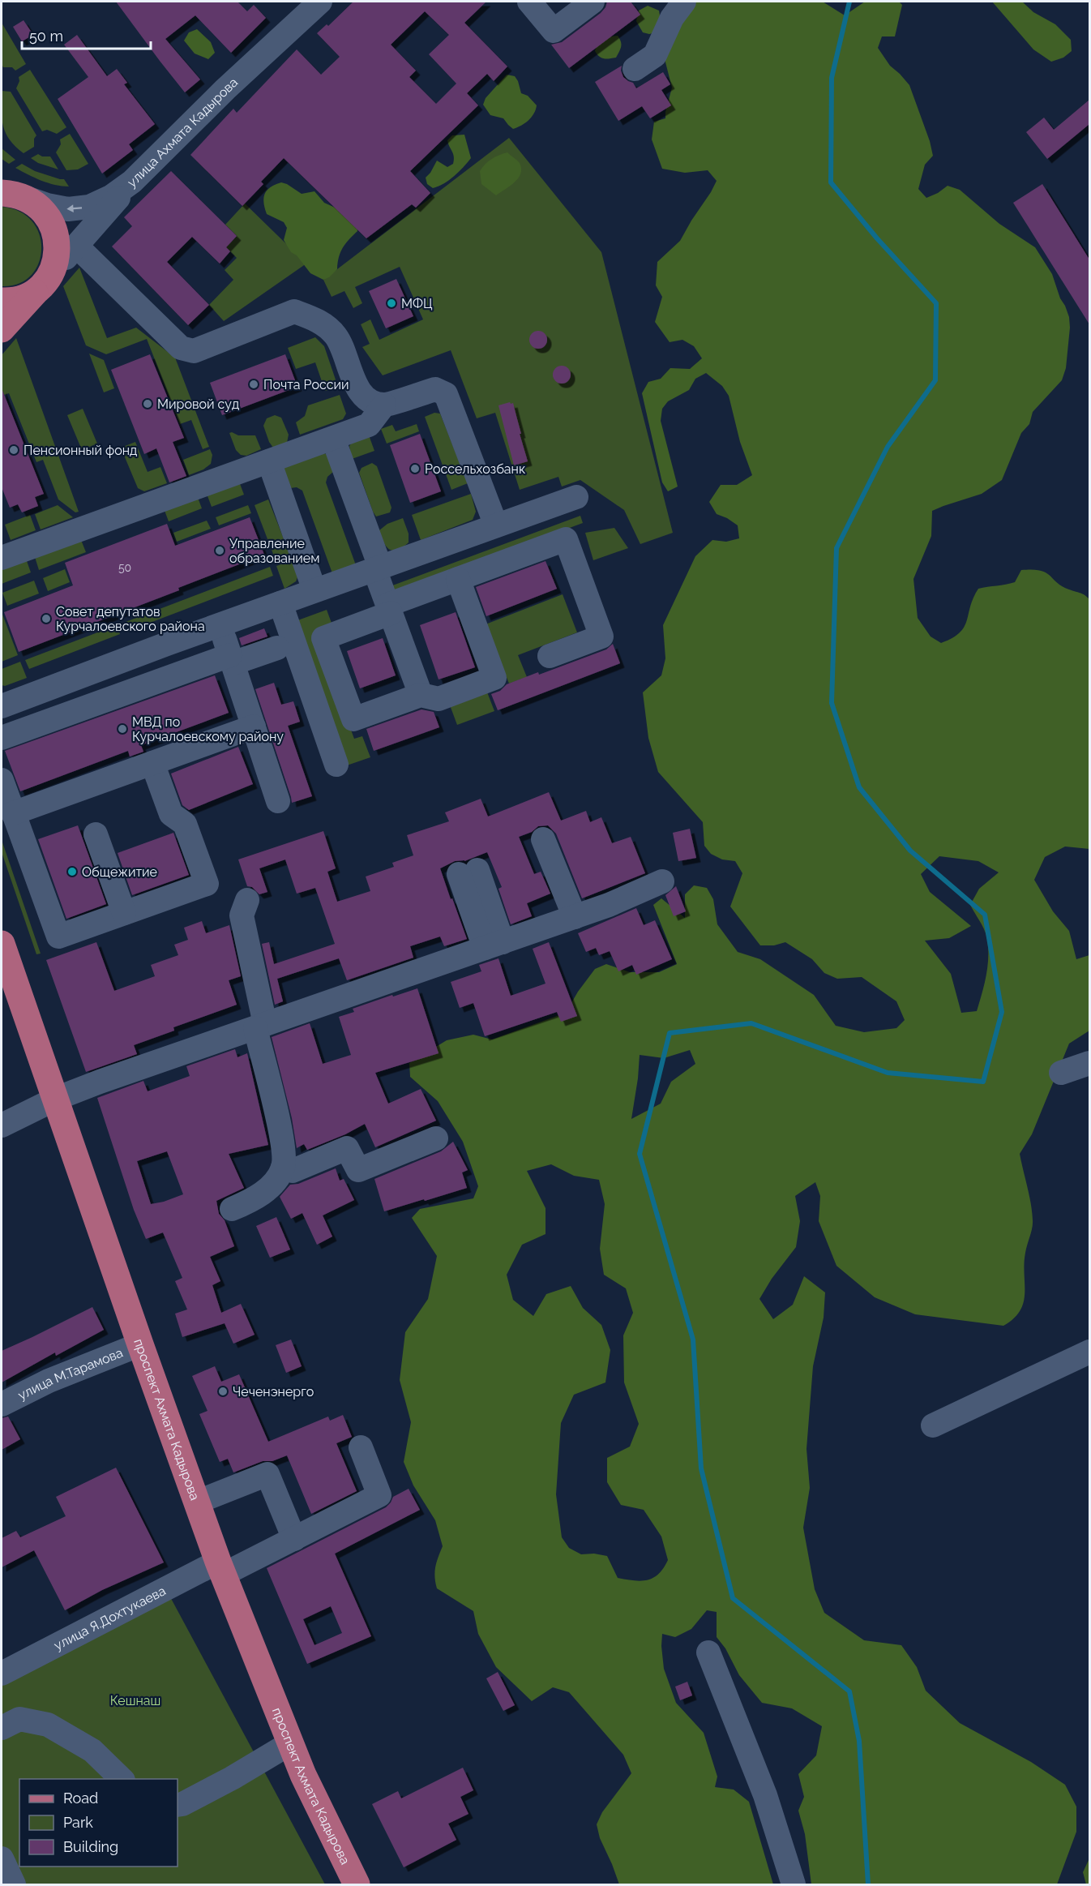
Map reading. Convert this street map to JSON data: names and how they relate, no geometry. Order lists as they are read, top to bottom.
{
  "streets": {
    "main road": ["проспект Ахмата Кадырова"],
    "street": ["улица Ахмата Кадырова", "улица М.Тарамова", "улица Я.Дохтукаева"]
  },
  "crossings": [
    ["улица М.Тарамова", "проспект Ахмата Кадырова"],
    ["проспект Ахмата Кадырова", "улица Я.Дохтукаева"]
  ],
  "parks": ["Кешнаш"],
  "places": [
    "МФЦ",
    "Почта России",
    "Мировой суд",
    "Пенсионный фонд",
    "Россельхозбанк",
    "Управление образованием",
    "Совет депутатов Курчалоевского района",
    "МВД по Курчалоевскому району",
    "Общежитие",
    "Чеченэнерго"
  ],
  "house_numbers": ["50"],
  "legend": ["Road", "Park", "Building"],
  "scale_bar": "50 m"
}
